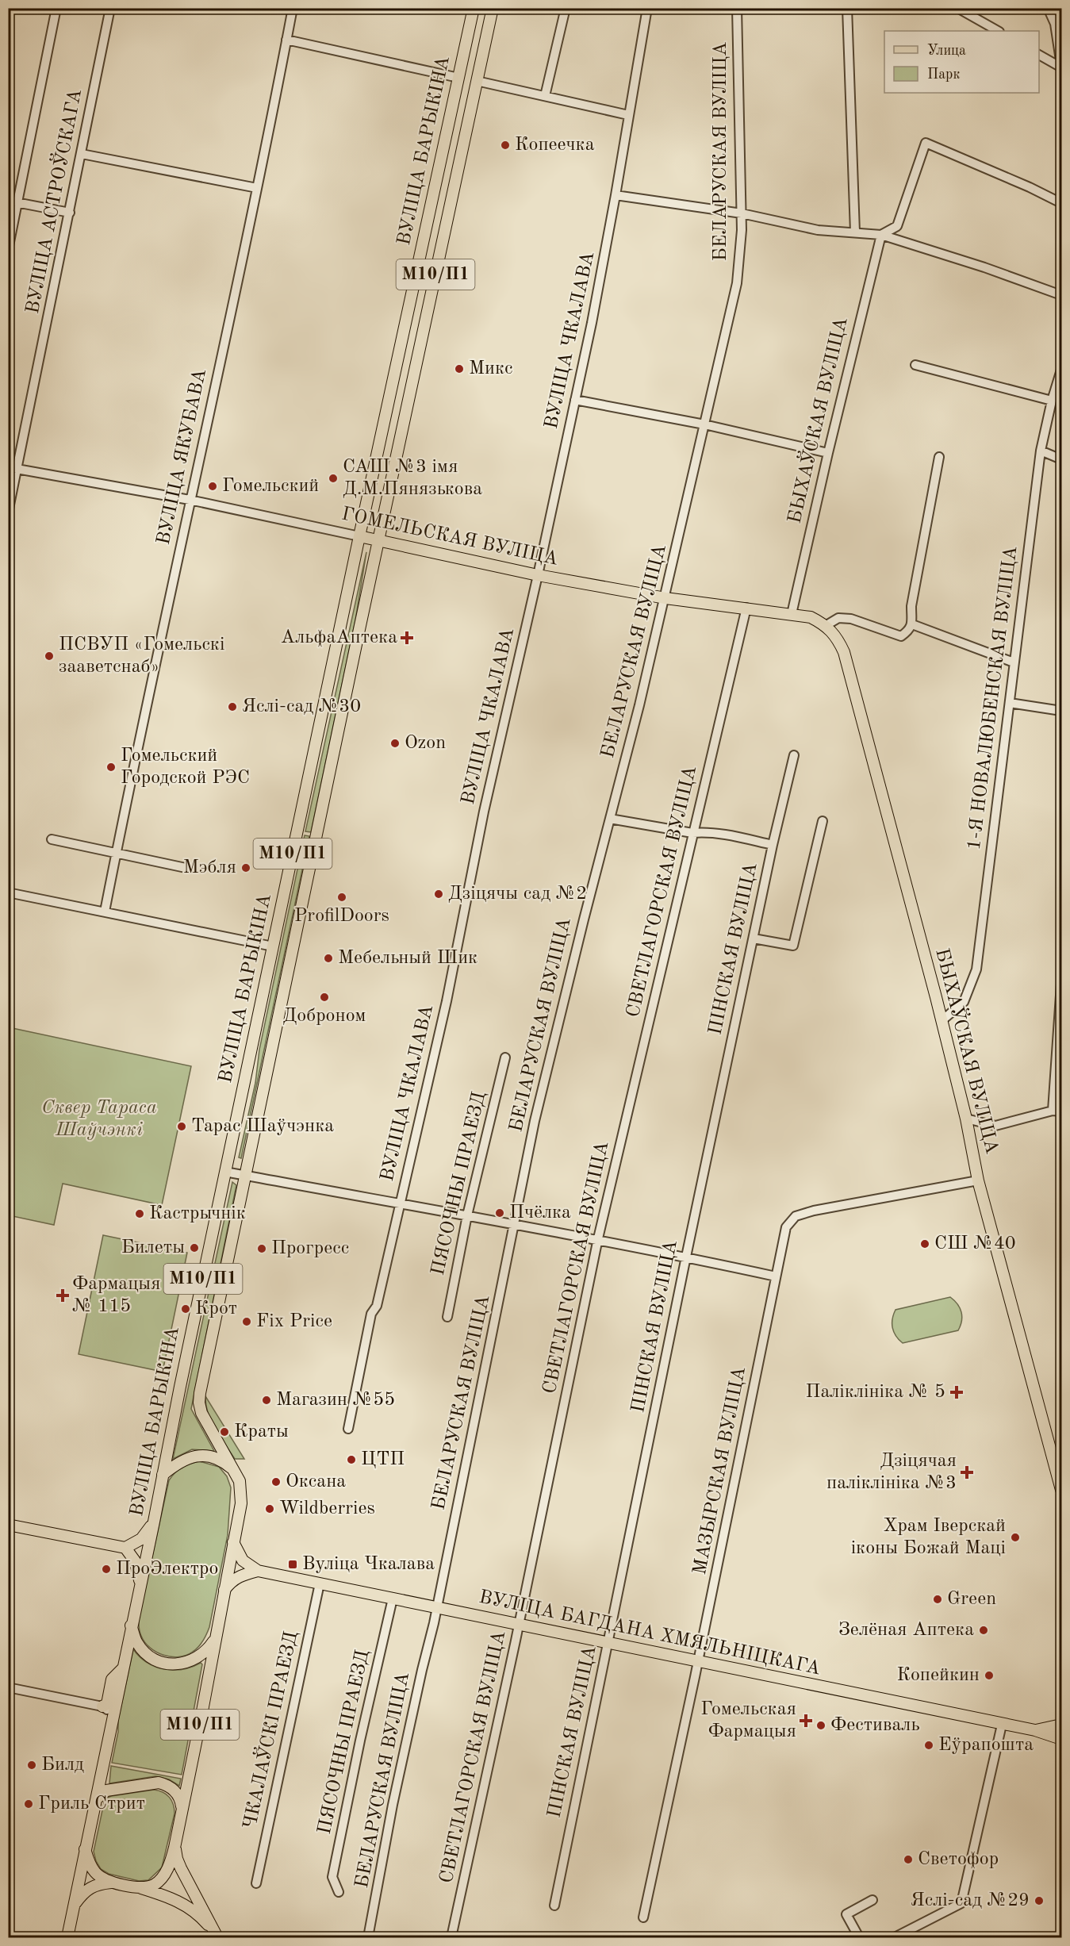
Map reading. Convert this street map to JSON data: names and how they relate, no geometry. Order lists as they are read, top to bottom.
{
  "streets": {
    "main road": [
      "ВУЛІЦА БАРЫКІНА",
      "М10/П1",
      "БЫХАЎСКАЯ ВУЛІЦА",
      "ГОМЕЛЬСКАЯ ВУЛІЦА",
      "ВУЛІЦА БАГДАНА ХМЯЛЬНІЦКАГА"
    ],
    "street": [
      "БЕЛАРУСКАЯ ВУЛІЦА",
      "ВУЛІЦА АСТРОЎСКАГА",
      "ВУЛІЦА ЧКАЛАВА",
      "ВУЛІЦА ЯКУБАВА",
      "1-Я НОВАЛЮБЕНСКАЯ ВУЛІЦА",
      "СВЕТЛАГОРСКАЯ ВУЛІЦА",
      "ПІНСКАЯ ВУЛІЦА",
      "ПЯСОЧНЫ ПРАЕЗД",
      "МАЗЫРСКАЯ ВУЛІЦА",
      "ЧКАЛАЎСКІ ПРАЕЗД"
    ]
  },
  "crossings": [
    ["ВУЛІЦА БАРЫКІНА", "М10/П1"],
    ["ВУЛІЦА БАРЫКІНА", "ГОМЕЛЬСКАЯ ВУЛІЦА"],
    ["БЕЛАРУСКАЯ ВУЛІЦА", "ГОМЕЛЬСКАЯ ВУЛІЦА"],
    ["БЕЛАРУСКАЯ ВУЛІЦА", "ВУЛІЦА БАГДАНА ХМЯЛЬНІЦКАГА"],
    ["ВУЛІЦА АСТРОЎСКАГА", "ГОМЕЛЬСКАЯ ВУЛІЦА"],
    ["ВУЛІЦА ЧКАЛАВА", "ГОМЕЛЬСКАЯ ВУЛІЦА"],
    ["БЫХАЎСКАЯ ВУЛІЦА", "ГОМЕЛЬСКАЯ ВУЛІЦА"],
    ["БЫХАЎСКАЯ ВУЛІЦА", "1-Я НОВАЛЮБЕНСКАЯ ВУЛІЦА"],
    ["БЫХАЎСКАЯ ВУЛІЦА", "МАЗЫРСКАЯ ВУЛІЦА"],
    ["ВУЛІЦА ЯКУБАВА", "ГОМЕЛЬСКАЯ ВУЛІЦА"],
    ["ГОМЕЛЬСКАЯ ВУЛІЦА", "СВЕТЛАГОРСКАЯ ВУЛІЦА"],
    ["СВЕТЛАГОРСКАЯ ВУЛІЦА", "ВУЛІЦА БАГДАНА ХМЯЛЬНІЦКАГА"],
    ["ПІНСКАЯ ВУЛІЦА", "ВУЛІЦА БАГДАНА ХМЯЛЬНІЦКАГА"],
    ["ПЯСОЧНЫ ПРАЕЗД", "ВУЛІЦА БАГДАНА ХМЯЛЬНІЦКАГА"],
    ["МАЗЫРСКАЯ ВУЛІЦА", "ВУЛІЦА БАГДАНА ХМЯЛЬНІЦКАГА"],
    ["ВУЛІЦА БАГДАНА ХМЯЛЬНІЦКАГА", "ЧКАЛАЎСКІ ПРАЕЗД"]
  ],
  "parks": ["Сквер Тараса Шаўчэнкі"],
  "places": {
    "other": [
      "Копеечка",
      "Микс",
      "САШ №3 імя Д.М.Пянязькова",
      "Гомельский",
      "ПСВУП «Гомельскі зааветснаб»",
      "Яслі-сад №30",
      "Ozon",
      "Гомельский Городской РЭС",
      "Мэбля",
      "Дзіцячы сад №2",
      "ProfilDoors",
      "Мебельный Шик",
      "Доброном",
      "Тарас Шаўчэнка",
      "Пчёлка",
      "Кастрычнік",
      "СШ №40",
      "Билеты",
      "Прогресс",
      "Крот",
      "Fix Price",
      "Магазин №55",
      "Краты",
      "ЦТП",
      "Оксана",
      "Wildberries",
      "Храм Іверскай іконы Божай Маці",
      "ПроЭлектро",
      "Green",
      "Зелёная Аптека",
      "Копейкин",
      "Фестиваль",
      "Еўрапошта",
      "Билд",
      "Гриль Стрит",
      "Светофор",
      "Яслі-сад №29"
    ],
    "health": [
      "АльфаАптека",
      "Фармацыя № 115",
      "Паліклініка № 5",
      "Дзіцячая паліклініка №3",
      "Гомельская Фармацыя"
    ],
    "transit": ["Вуліца Чкалава"]
  },
  "legend": ["Улица", "Парк"]
}
